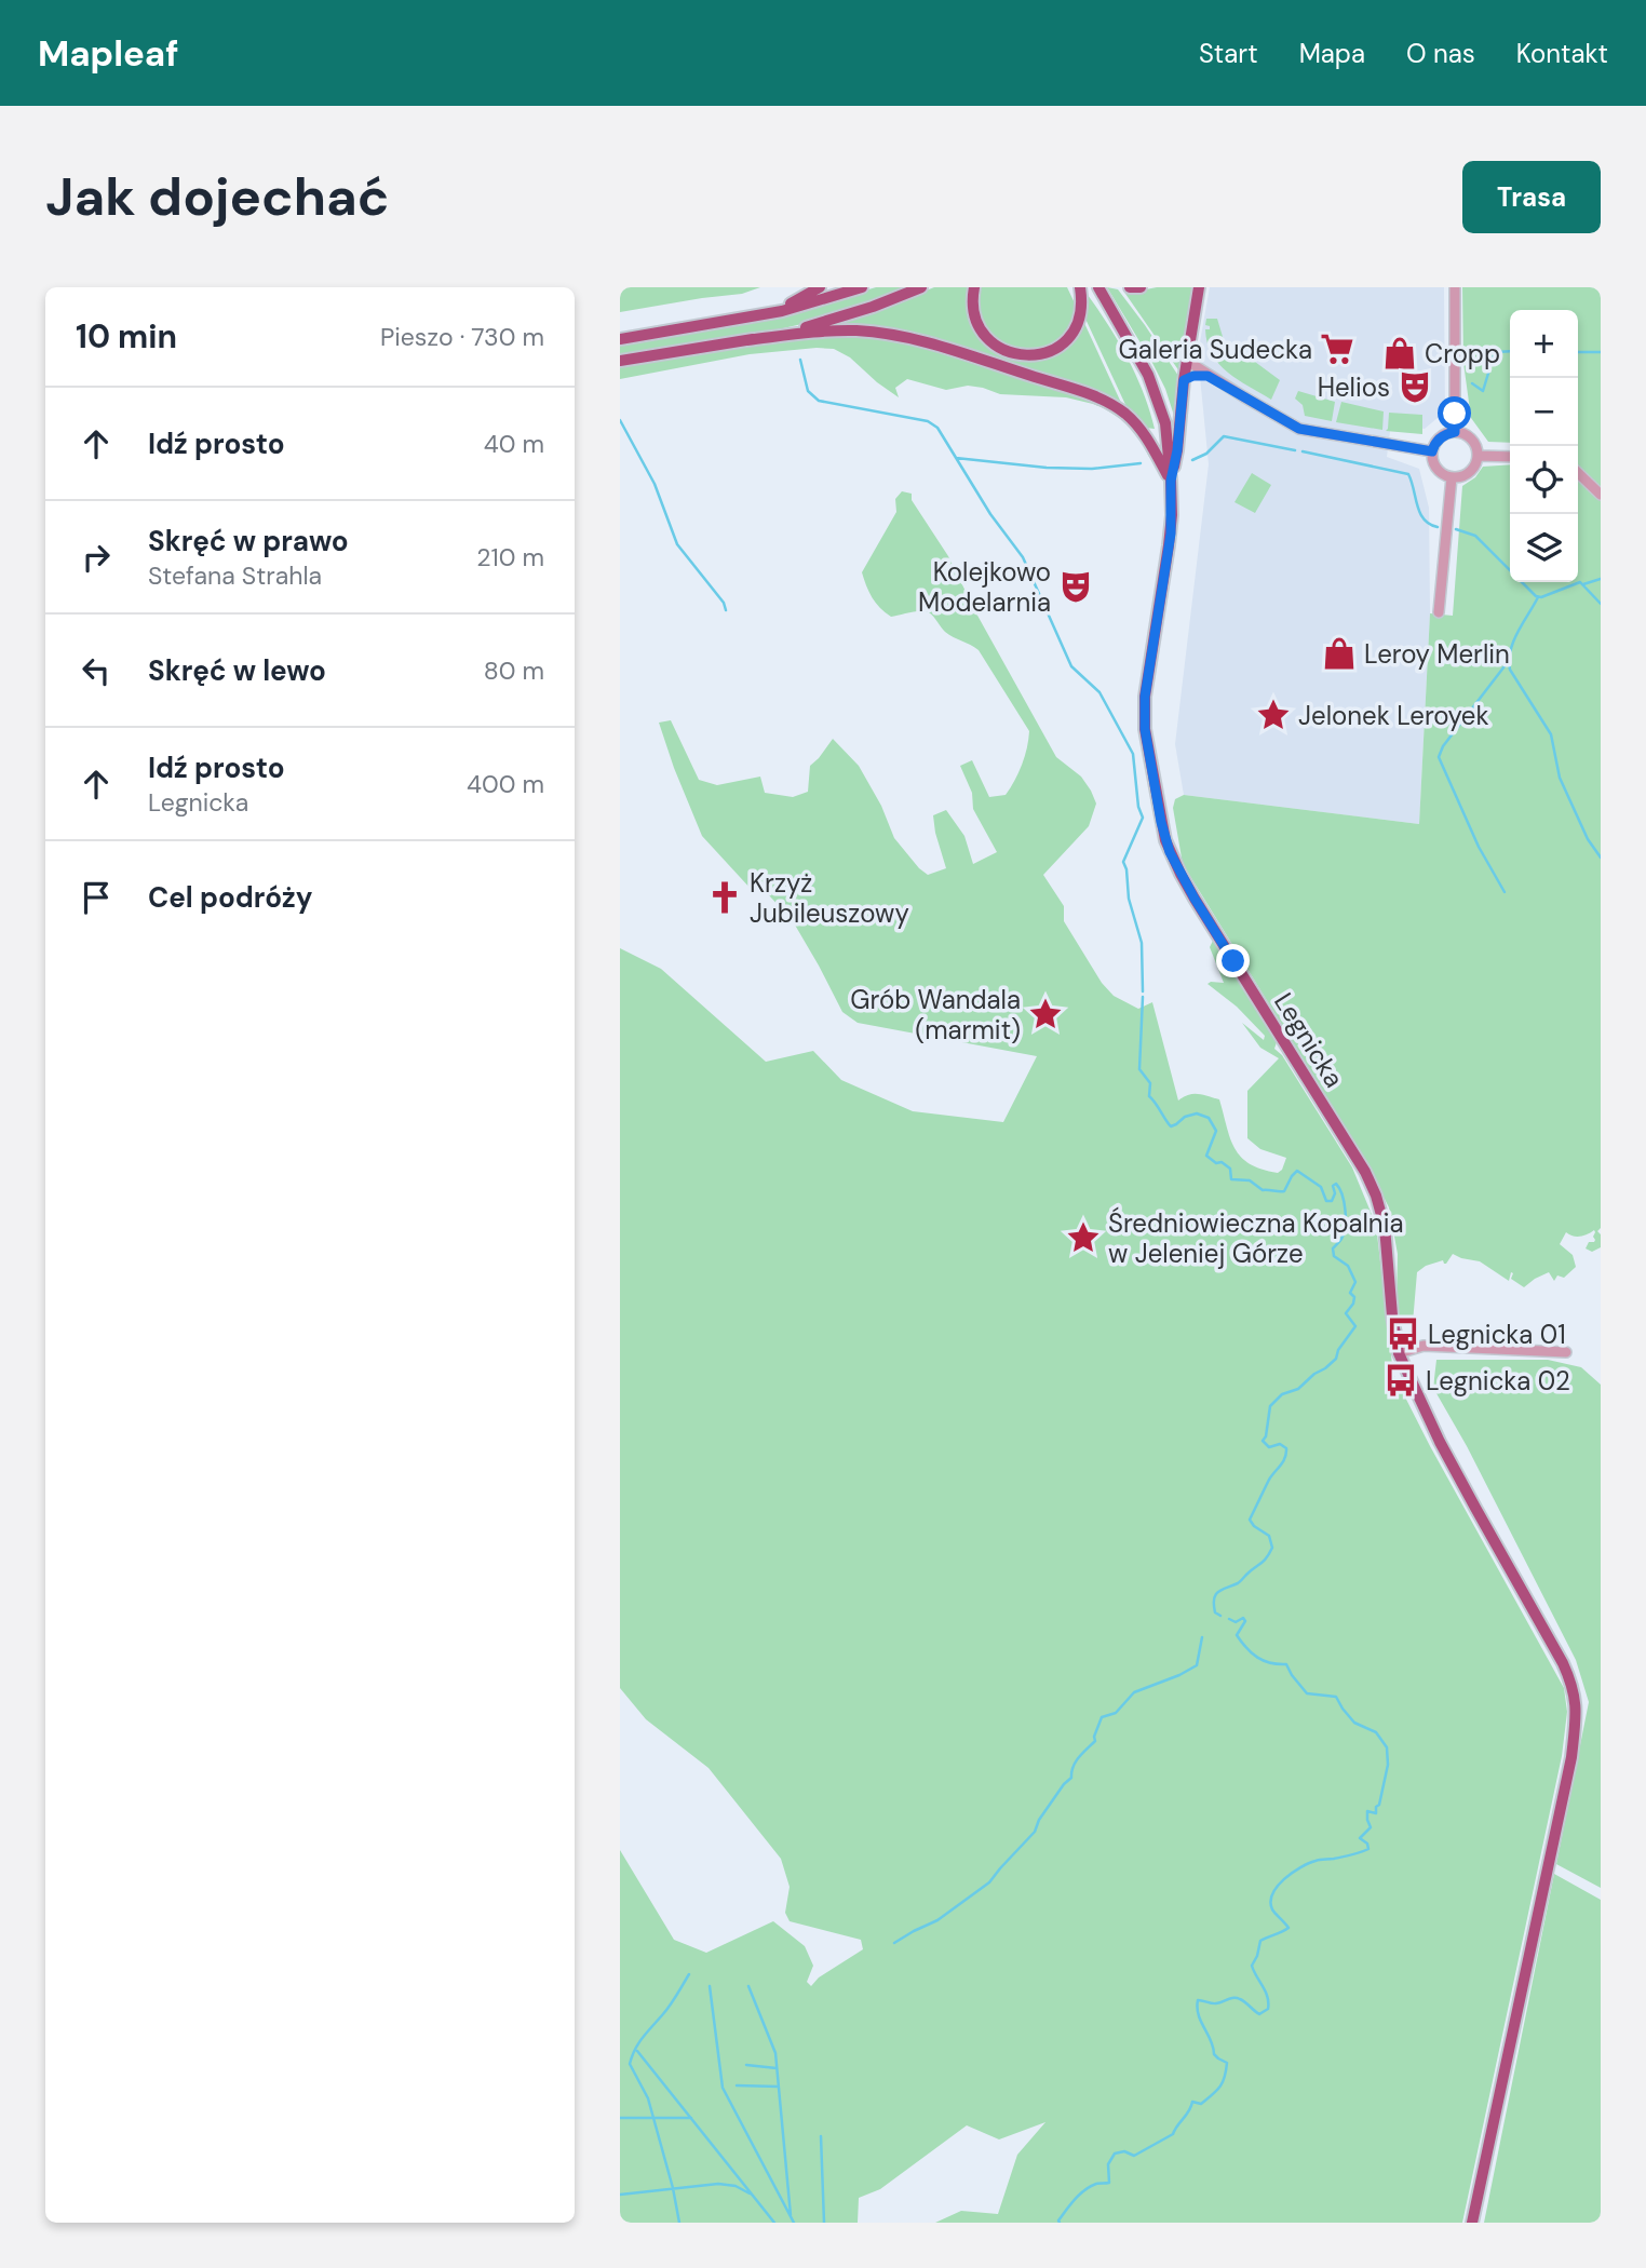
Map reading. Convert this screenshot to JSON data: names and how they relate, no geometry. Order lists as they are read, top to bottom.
{
  "streets": {
    "main road": ["Legnicka"]
  },
  "places": {
    "supermarket": ["Galeria Sudecka"],
    "shop": ["Cropp", "Leroy Merlin"],
    "theatre": ["Helios", "Kolejkowo Modelarnia"],
    "place": ["Jelonek Leroyek", "Grób Wandala (marmit)", "Średniowieczna Kopalnia w Jeleniej Górze"],
    "church": ["Krzyż Jubileuszowy"],
    "bus stop": ["Legnicka 01", "Legnicka 02"]
  },
  "page": {
    "header": "Mapleaf",
    "nav": [
      "Start",
      "Mapa",
      "O nas",
      "Kontakt"
    ],
    "buttons": "Trasa",
    "title": "Jak dojechać",
    "heading": ["10 min", "Pieszo · 730 m"],
    "map_buttons": ["+", "−"],
    "list": [
      ["Idź prosto", "40 m"],
      ["Skręć w prawo", "Stefana Strahla", "210 m"],
      ["Skręć w lewo", "80 m"],
      ["Idź prosto", "Legnicka", "400 m"],
      "Cel podróży"
    ]
  }
}
